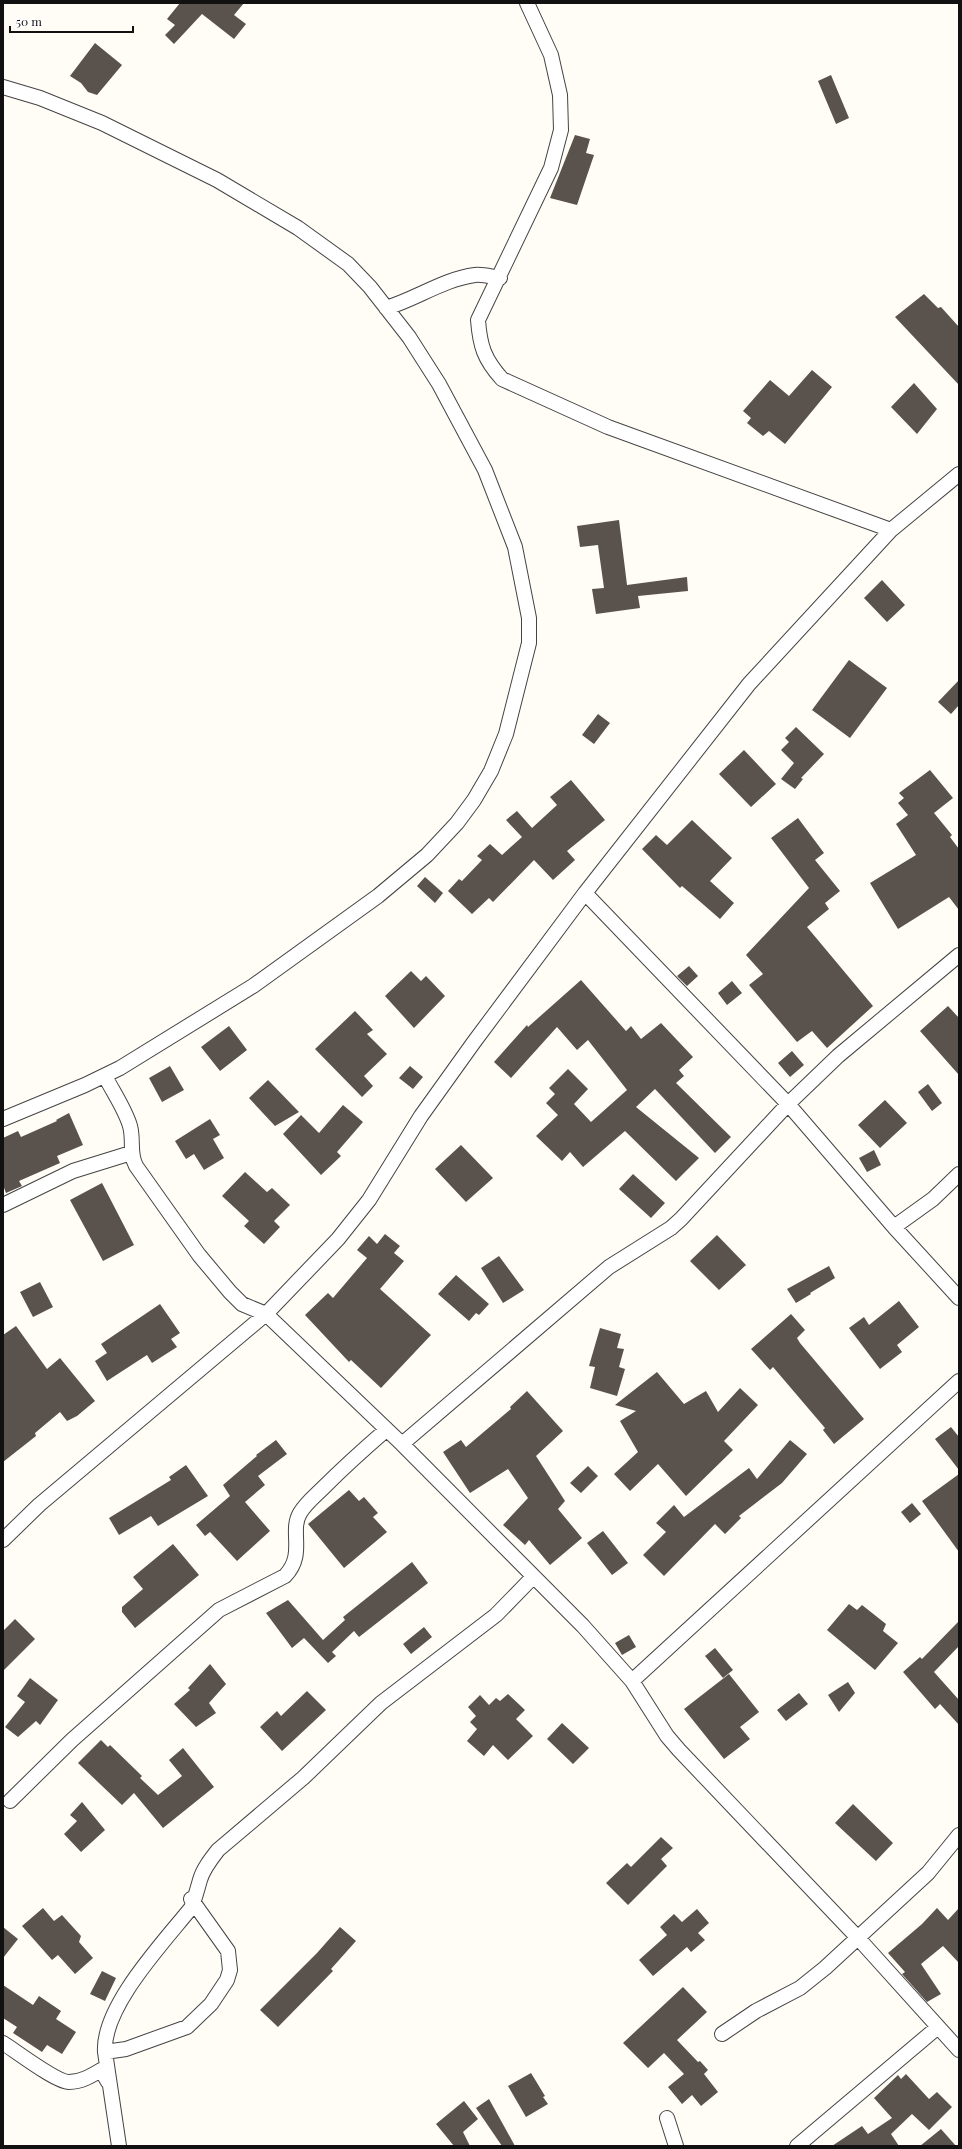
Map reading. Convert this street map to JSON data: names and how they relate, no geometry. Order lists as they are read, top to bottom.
{
  "scale_bar": "50 m"
}
